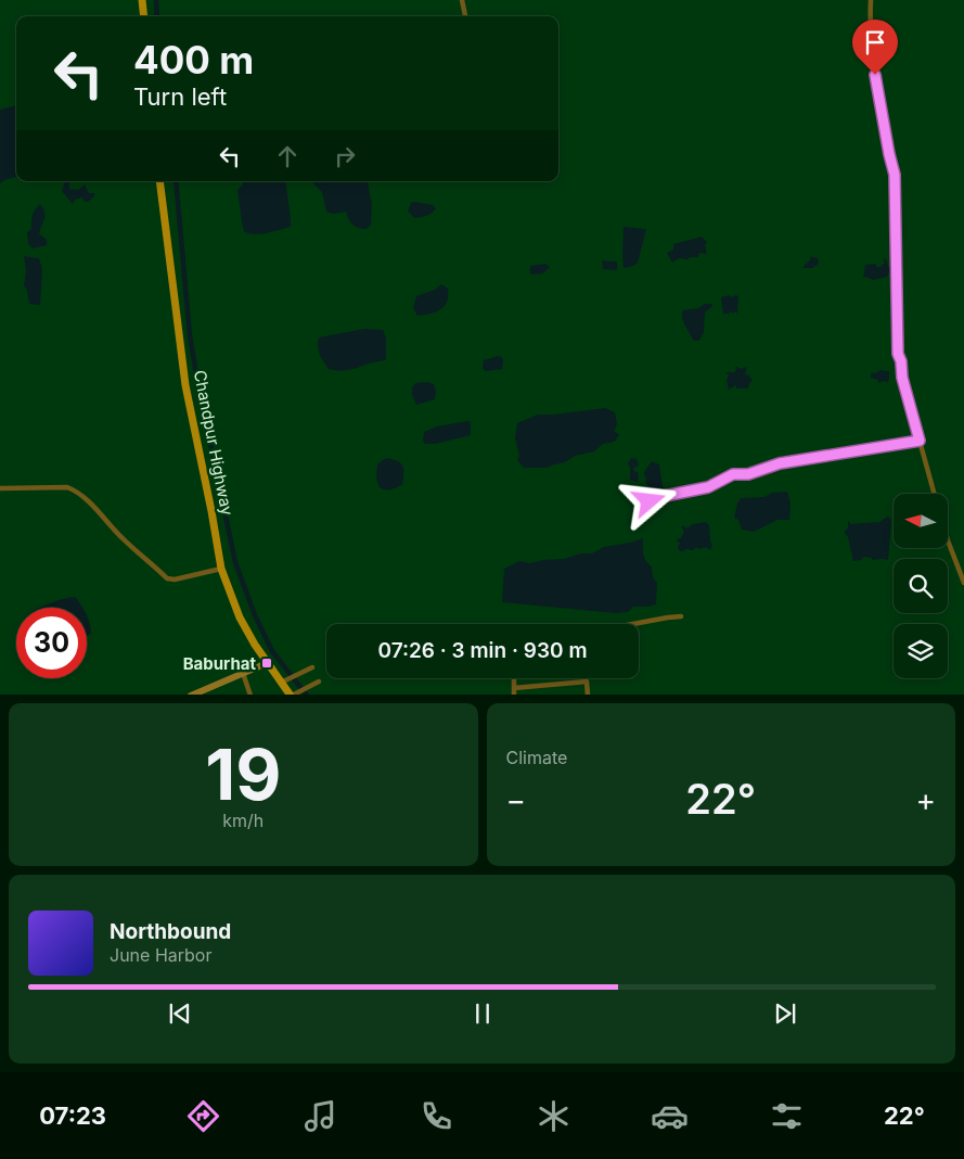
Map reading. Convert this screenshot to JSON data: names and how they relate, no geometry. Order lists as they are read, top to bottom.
{
  "streets": {
    "main road": ["Chandpur Highway"]
  },
  "places": {
    "transit": ["Baburhat"]
  },
  "north": "left",
  "page": {
    "turn": ["400 m", "Turn left"],
    "limit": "30",
    "trip": "07:26 · 3 min · 930 m",
    "tile": [
      ["19", "km/h"],
      "Climate"
    ],
    "heat": ["−", "22°", "+"],
    "song": ["Northbound", "June Harbor"],
    "tabs": ["07:23", "22°"]
  }
}
